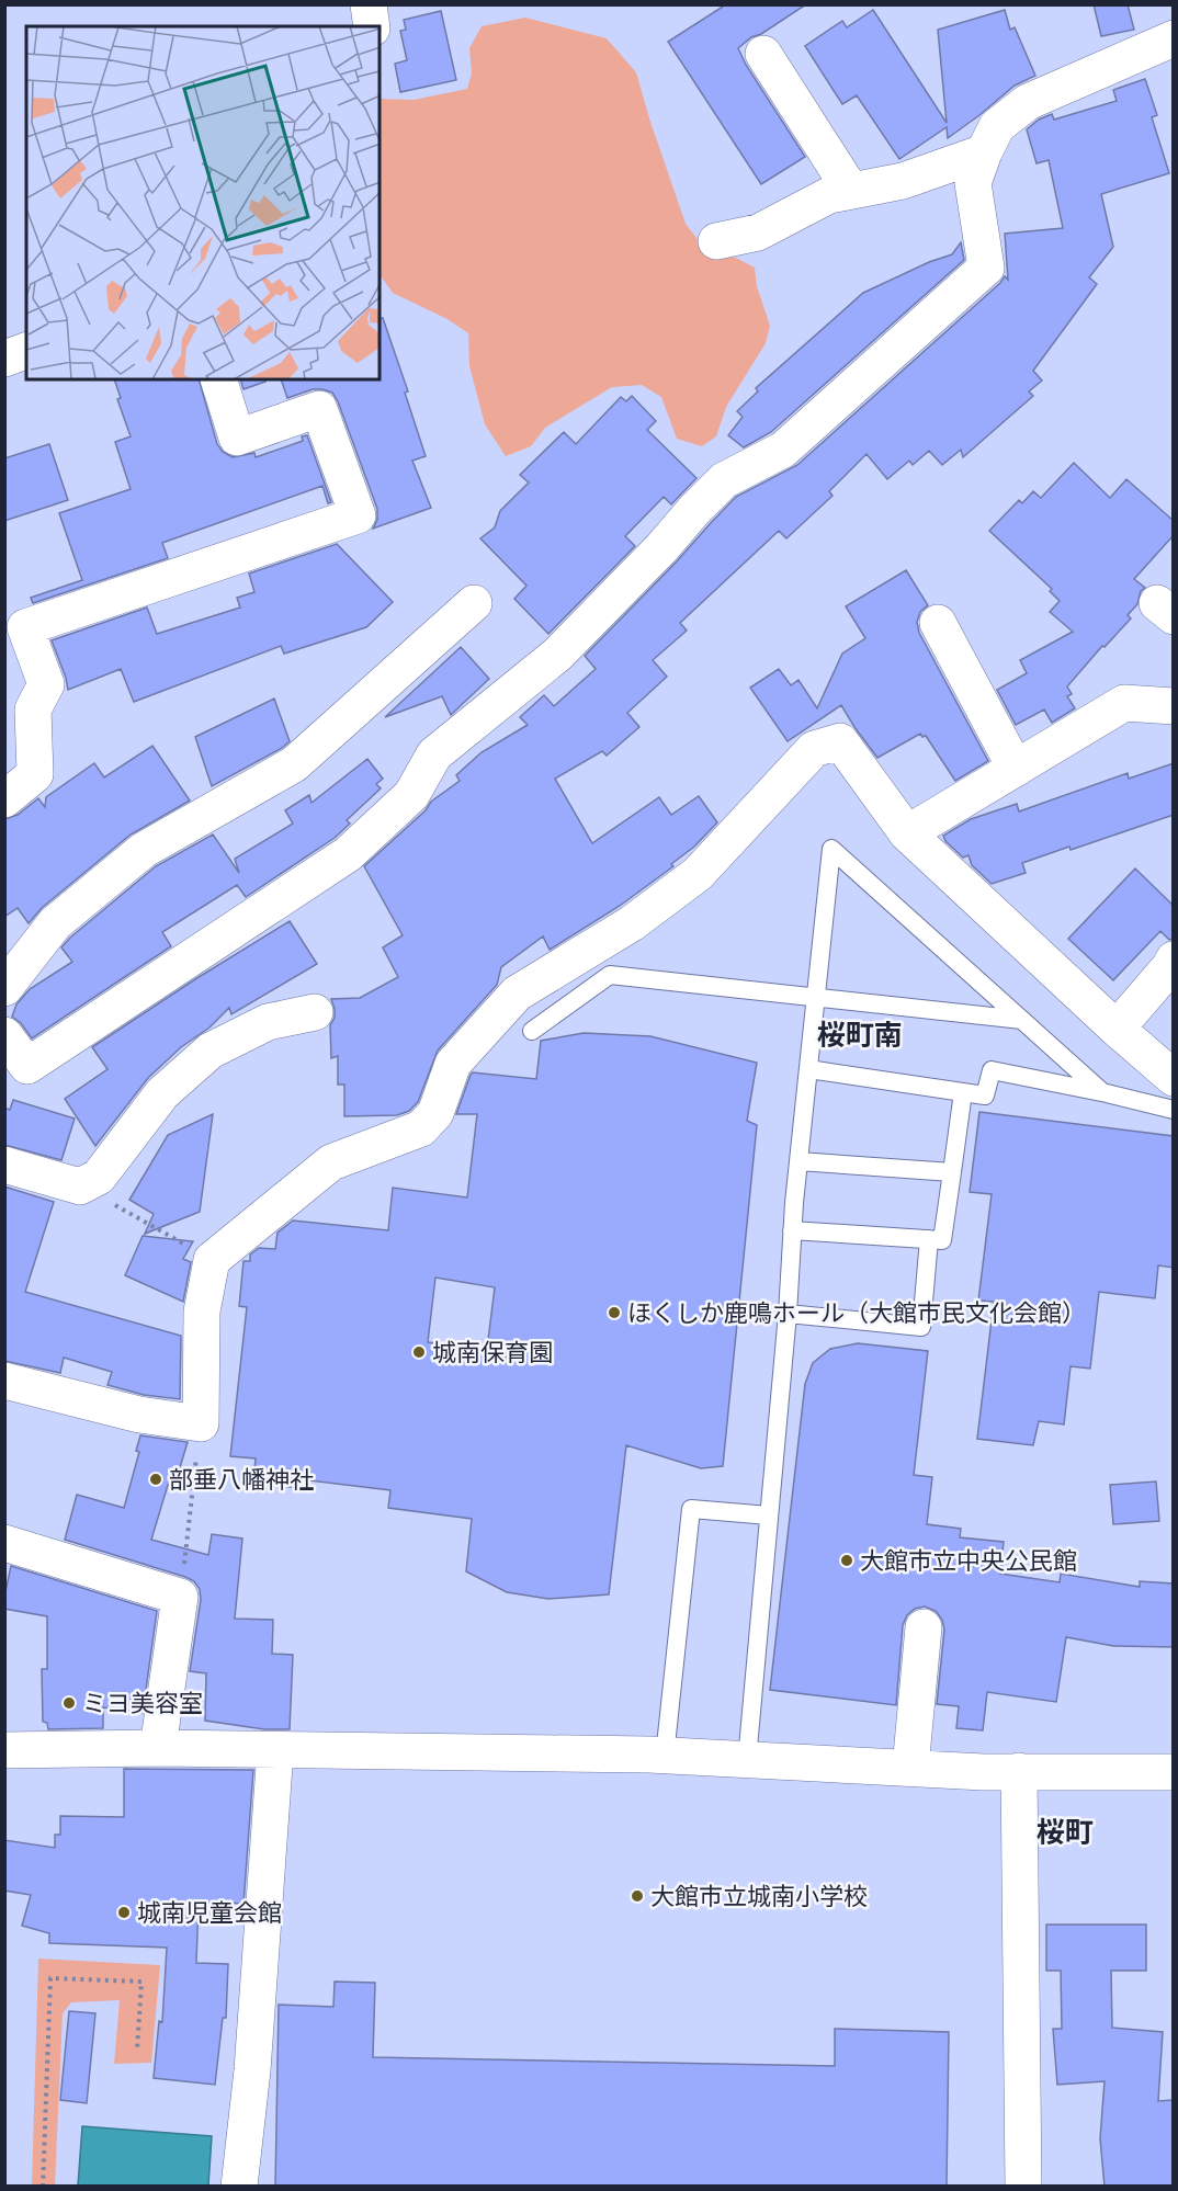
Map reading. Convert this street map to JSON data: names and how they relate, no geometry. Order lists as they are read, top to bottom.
{
  "districts": ["桜町南", "桜町"],
  "places": [
    "ほくしか鹿鳴ホール（大館市民文化会館）",
    "城南保育園",
    "部垂八幡神社",
    "大館市立中央公民館",
    "ミヨ美容室",
    "大館市立城南小学校",
    "城南児童会館"
  ]
}
